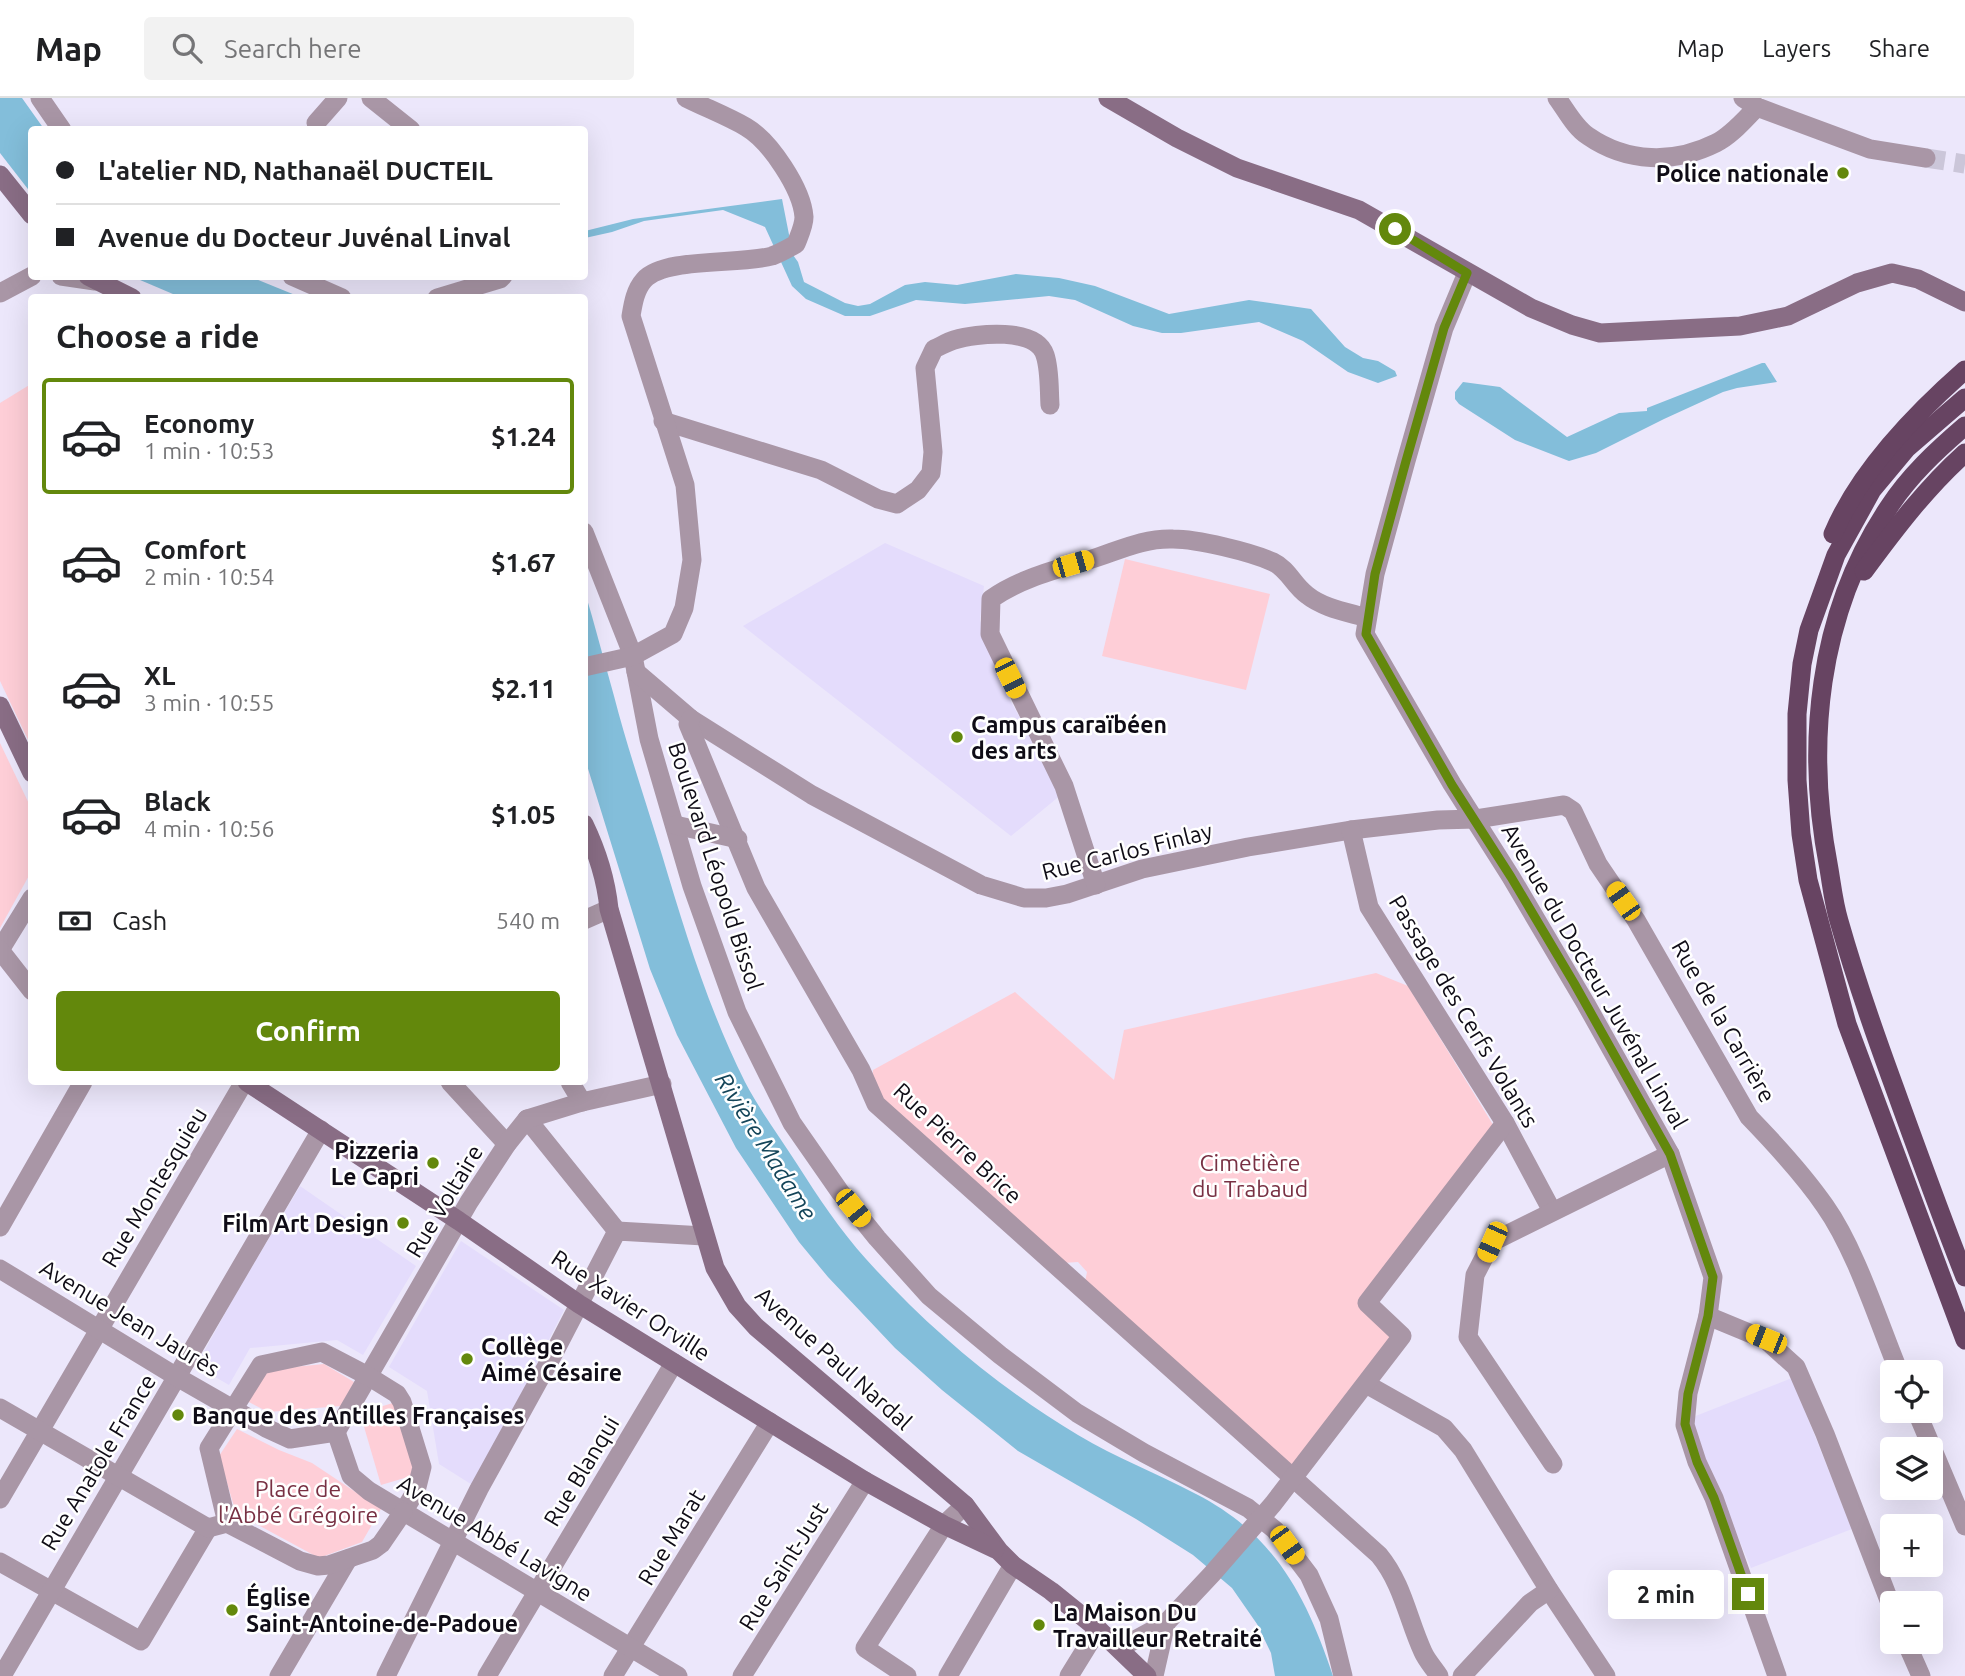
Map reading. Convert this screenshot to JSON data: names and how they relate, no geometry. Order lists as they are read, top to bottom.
{
  "streets": {
    "main road": ["Rue Xavier Orville", "Avenue Paul Nardal"],
    "street": [
      "Rue Carlos Finlay",
      "Boulevard Léopold Bissol",
      "Avenue du Docteur Juvénal Linval",
      "Passage des Cerfs Volants",
      "Rue de la Carrière",
      "Rue Pierre Brice",
      "Rue Montesquieu",
      "Rue Voltaire",
      "Avenue Jean Jaurès",
      "Rue Anatole France",
      "Rue Blanqui",
      "Rue Marat",
      "Avenue Abbé Lavigne",
      "Rue Saint-Just"
    ]
  },
  "crossings": [
    ["Rue Carlos Finlay", "Boulevard Léopold Bissol"],
    ["Rue Carlos Finlay", "Avenue du Docteur Juvénal Linval"],
    ["Rue Carlos Finlay", "Passage des Cerfs Volants"],
    ["Rue Carlos Finlay", "Rue de la Carrière"],
    ["Rue Carlos Finlay", "Rue Pierre Brice"],
    ["Rue Montesquieu", "Avenue Jean Jaurès"],
    ["Rue Voltaire", "Rue Xavier Orville"],
    ["Rue Voltaire", "Avenue Abbé Lavigne"],
    ["Rue Xavier Orville", "Avenue Paul Nardal"],
    ["Rue Xavier Orville", "Rue Anatole France"],
    ["Rue Xavier Orville", "Rue Blanqui"],
    ["Rue Xavier Orville", "Rue Marat"],
    ["Rue Xavier Orville", "Rue Saint-Just"],
    ["Avenue Jean Jaurès", "Rue Anatole France"],
    ["Rue Blanqui", "Avenue Abbé Lavigne"],
    ["Rue Marat", "Avenue Abbé Lavigne"]
  ],
  "water": ["Rivière Madame"],
  "parks": ["Cimetière du Trabaud", "Place de l'Abbé Grégoire"],
  "places": [
    "Police nationale",
    "Campus caraïbéen des arts",
    "Pizzeria Le Capri",
    "Film Art Design",
    "Collège Aimé Césaire",
    "Banque des Antilles Françaises",
    "Église Saint-Antoine-de-Padoue",
    "La Maison Du Travailleur Retraité"
  ],
  "page": {
    "header": "Map",
    "search": "Search here",
    "nav": ["Map", "Layers", "Share"],
    "banner": ["L'atelier ND, Nathanaël DUCTEIL", "Avenue du Docteur Juvénal Linval"],
    "heading": "Choose a ride",
    "list": [
      {
        "name": "Economy",
        "note": "1 min · 10:53",
        "value": "$1.24"
      },
      {
        "name": "Comfort",
        "note": "2 min · 10:54",
        "value": "$1.67"
      },
      {
        "name": "XL",
        "note": "3 min · 10:55",
        "value": "$2.11"
      },
      {
        "name": "Black",
        "note": "4 min · 10:56",
        "value": "$1.05"
      }
    ],
    "pay": ["Cash", "540 m"],
    "buttons": "Confirm",
    "map_buttons": ["+", "−"],
    "bubble": "2 min"
  }
}
